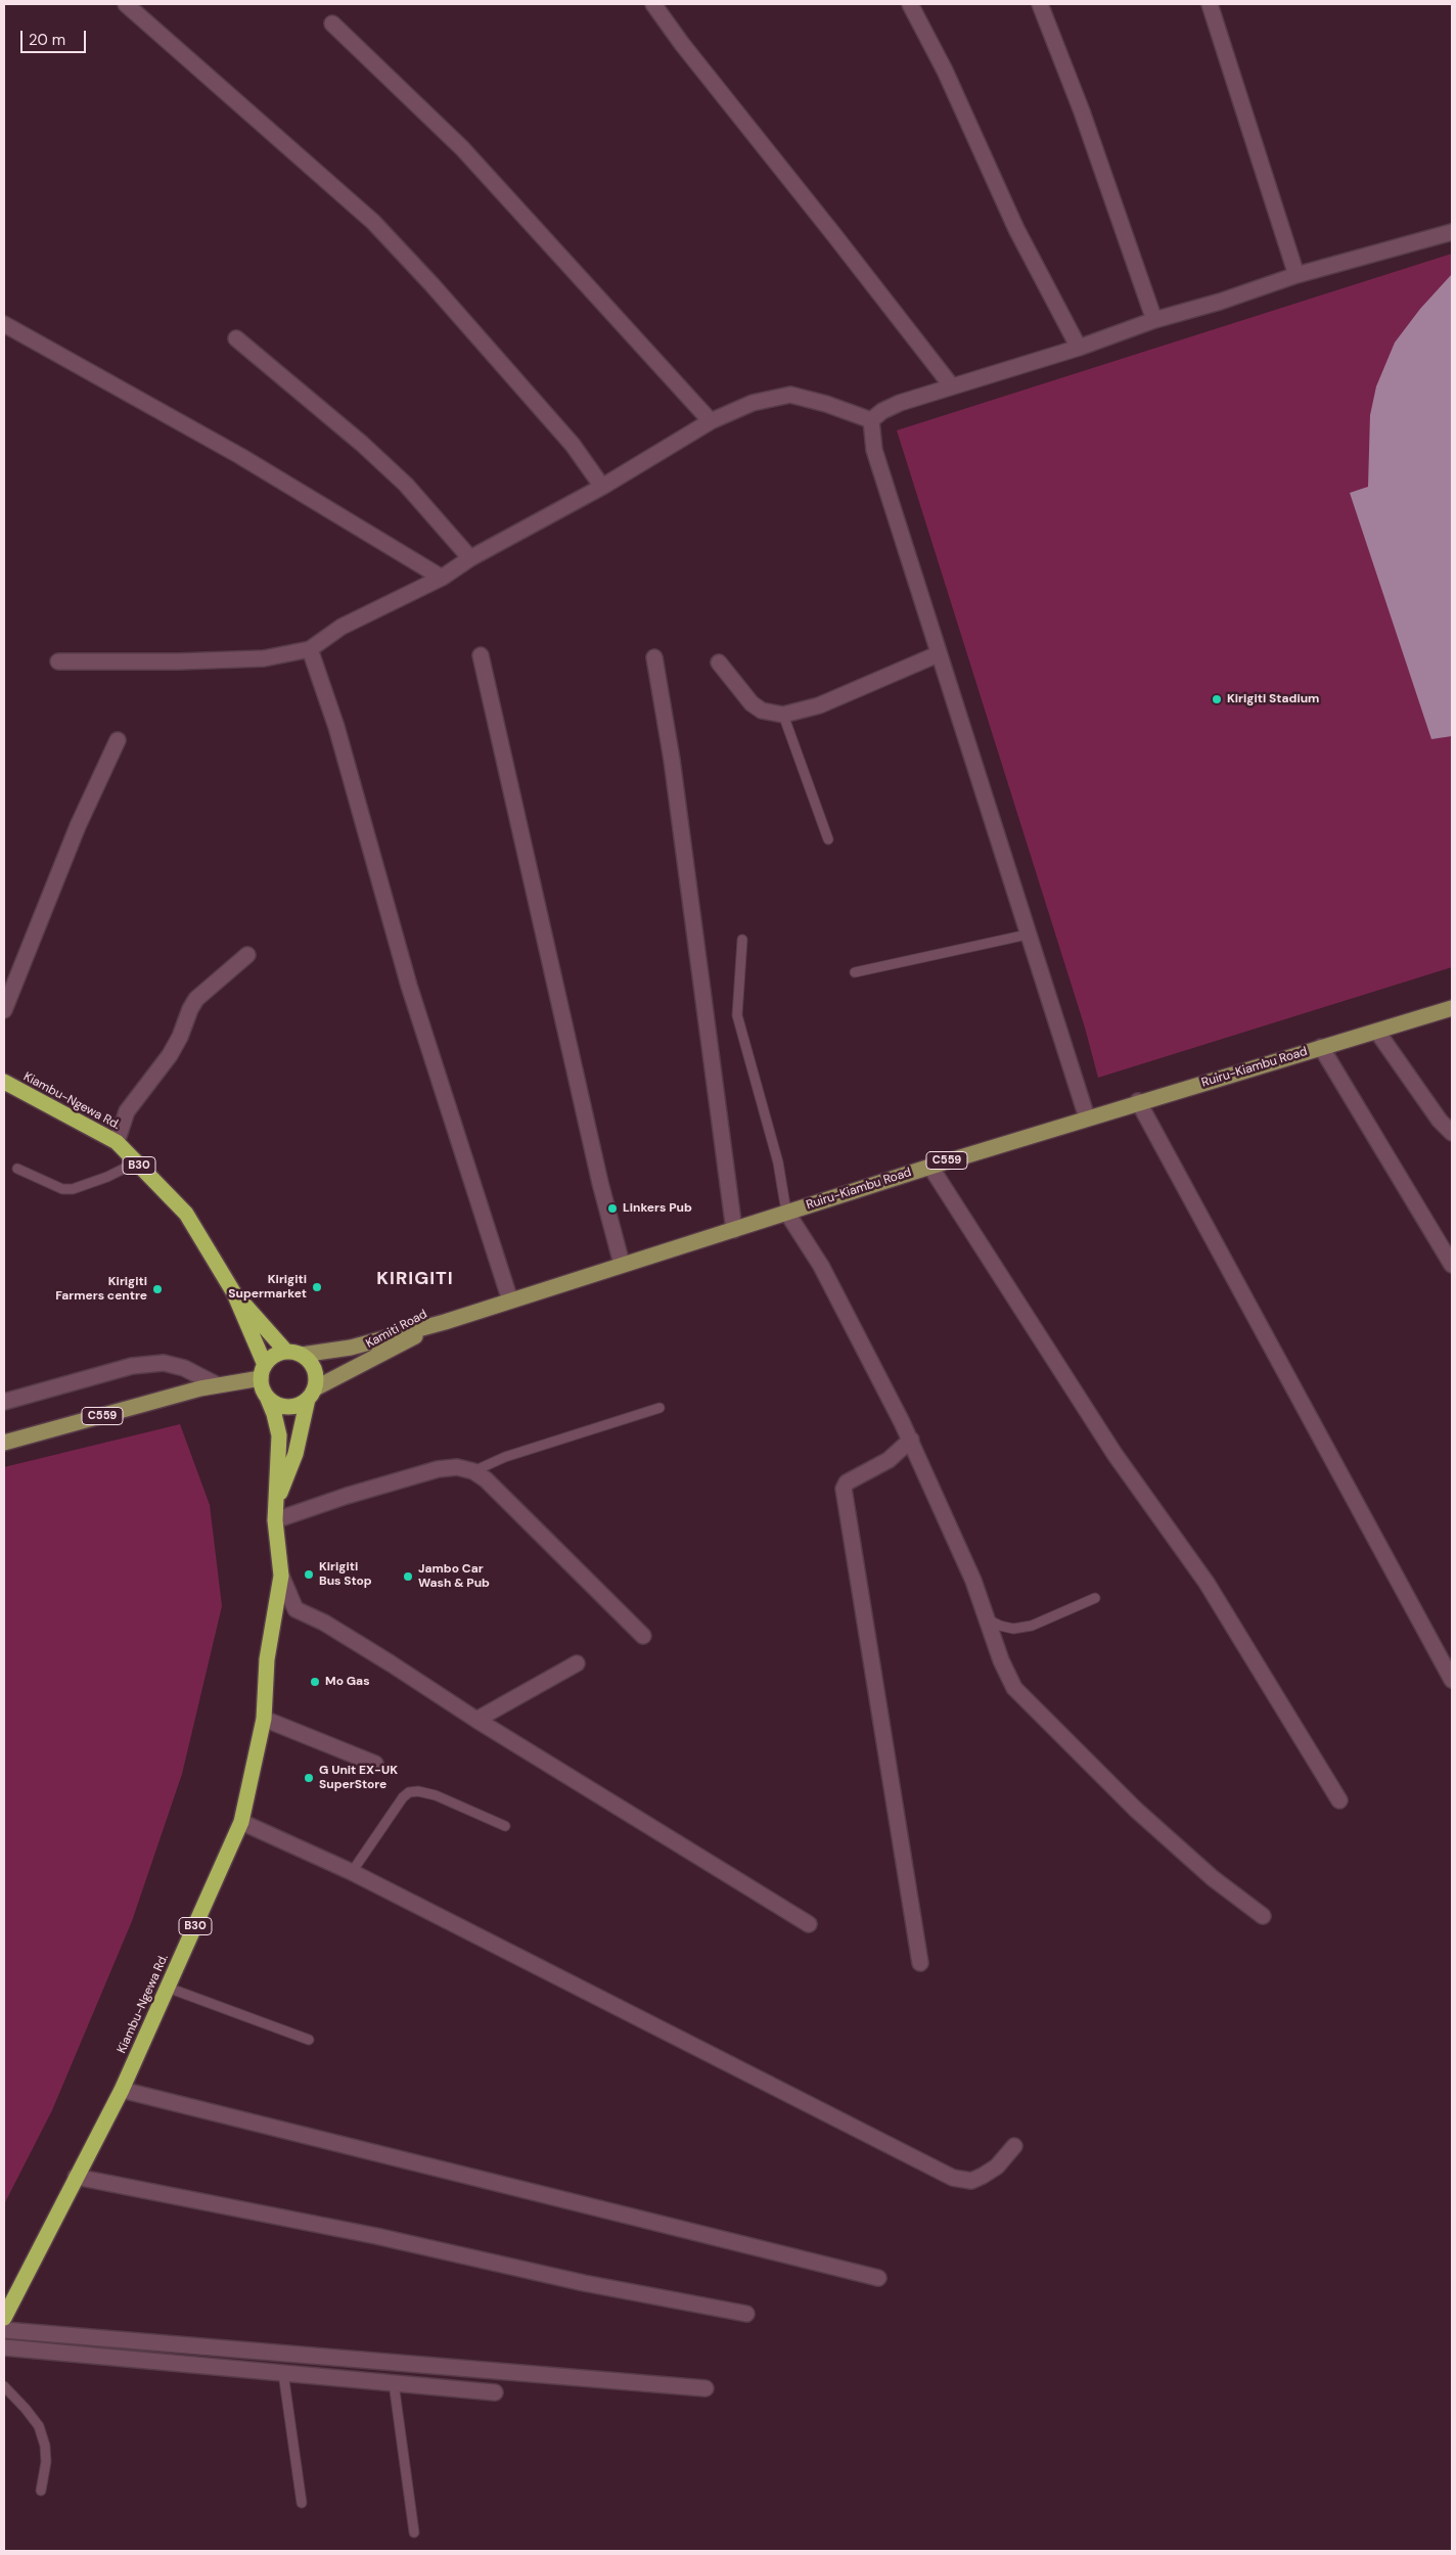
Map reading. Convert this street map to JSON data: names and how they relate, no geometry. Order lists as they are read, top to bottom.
{
  "streets": {
    "highway": ["Kiambu-Ngewa Rd.", "B30"],
    "main road": ["Ruiru-Kiambu Road", "C559", "Kamiti Road"]
  },
  "crossings": [
    ["Ruiru-Kiambu Road", "Kamiti Road"],
    ["Kiambu-Ngewa Rd.", "B30"],
    ["B30", "Kamiti Road"]
  ],
  "districts": ["KIRIGITI"],
  "places": [
    "Kirigiti Stadium",
    "Linkers Pub",
    "Kirigiti Supermarket",
    "Kirigiti Farmers centre",
    "Kirigiti Bus Stop",
    "Jambo Car Wash & Pub",
    "Mo Gas",
    "G Unit EX-UK SuperStore"
  ],
  "scale_bar": "20 m"
}
